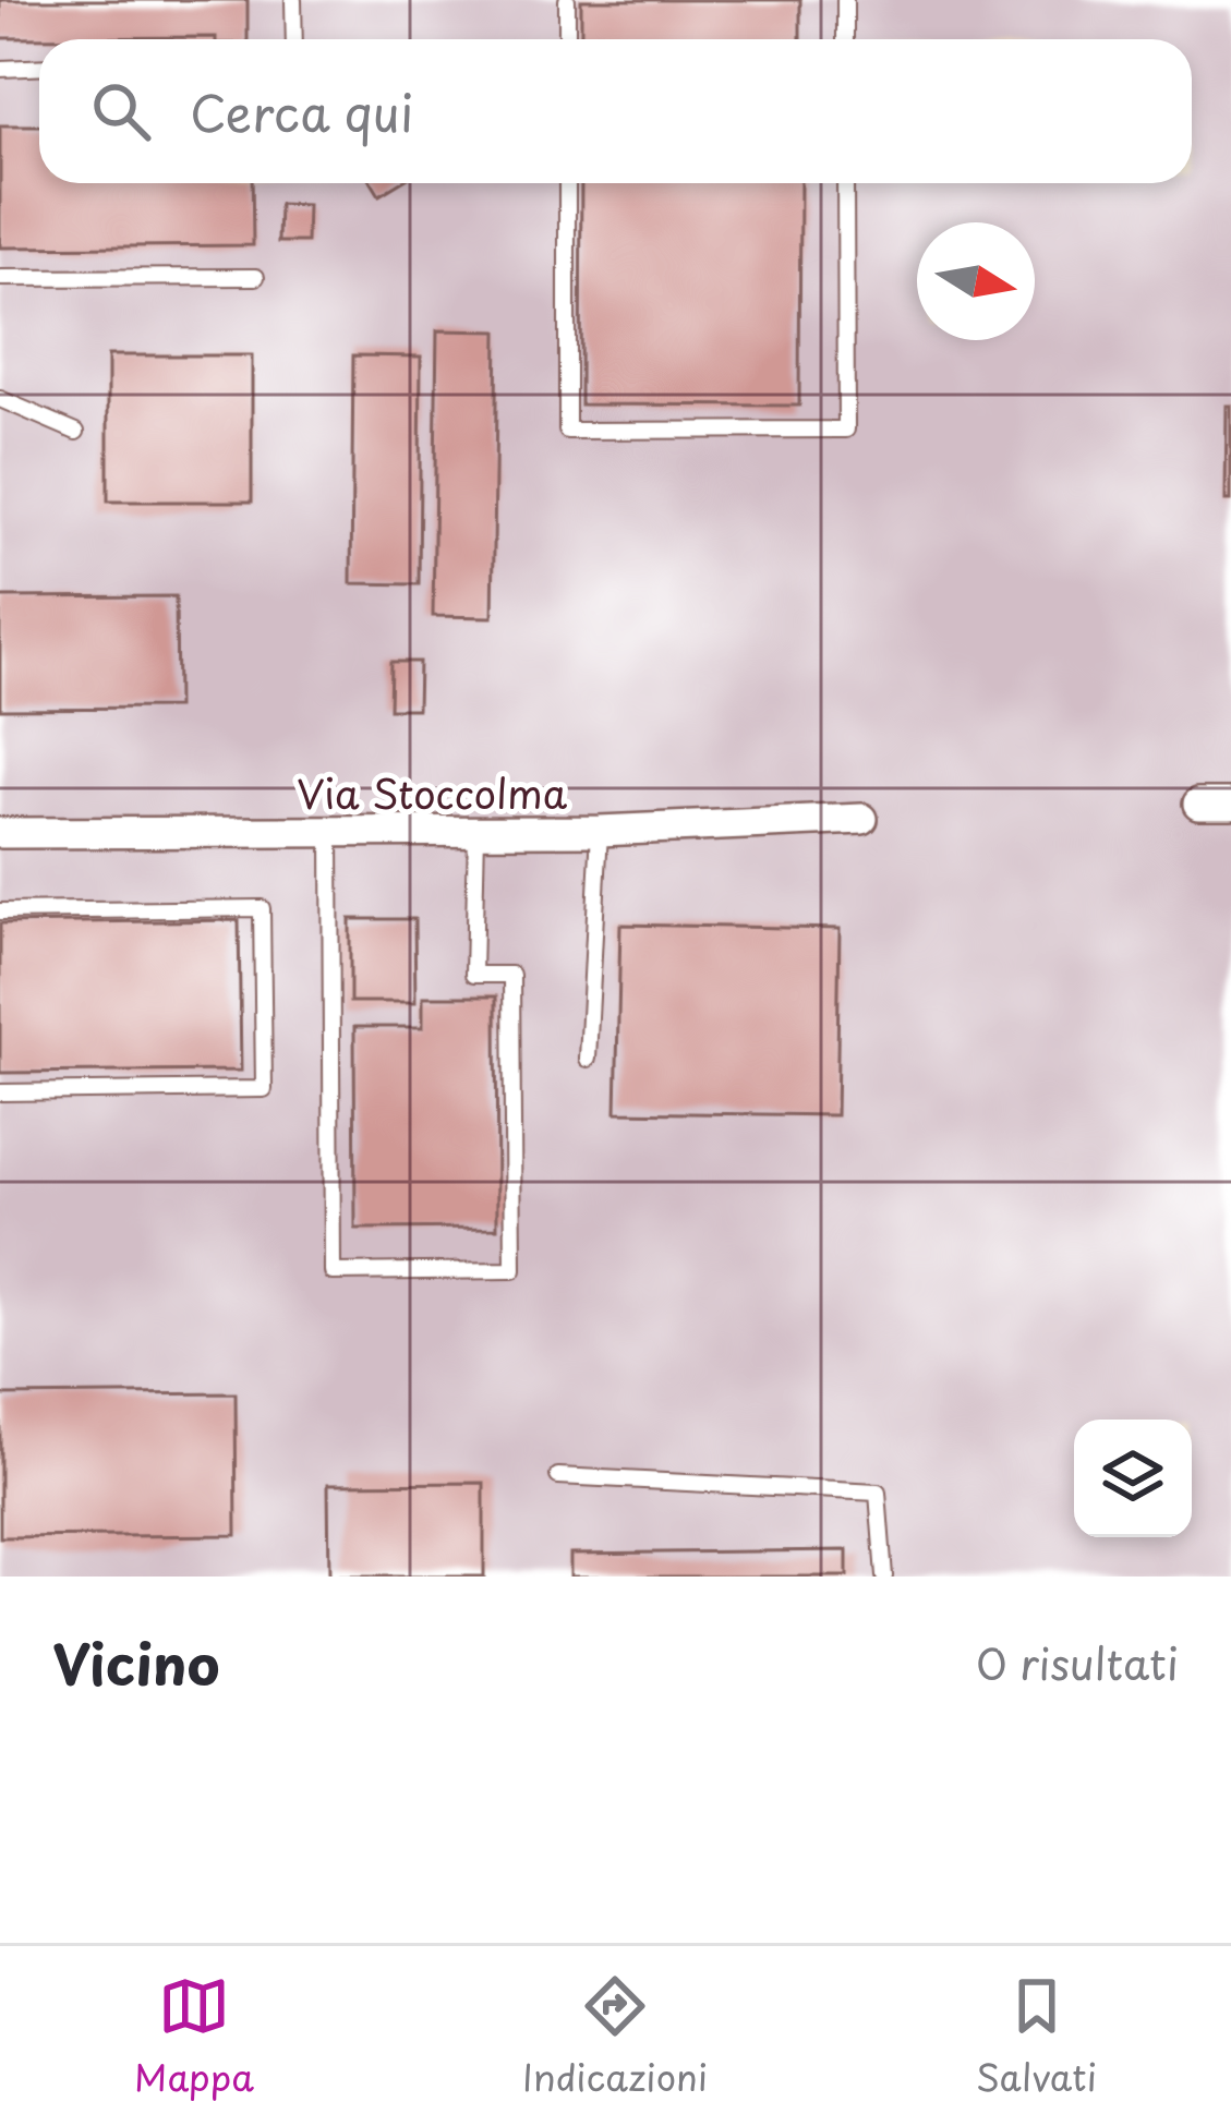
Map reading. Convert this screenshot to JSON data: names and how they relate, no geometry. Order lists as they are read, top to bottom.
{
  "streets": {
    "street": ["Via Stoccolma"]
  },
  "north": "right",
  "page": {
    "search": "Cerca qui",
    "heading": ["Vicino", "0 risultati"],
    "nav": ["Mappa", "Indicazioni", "Salvati"]
  }
}
